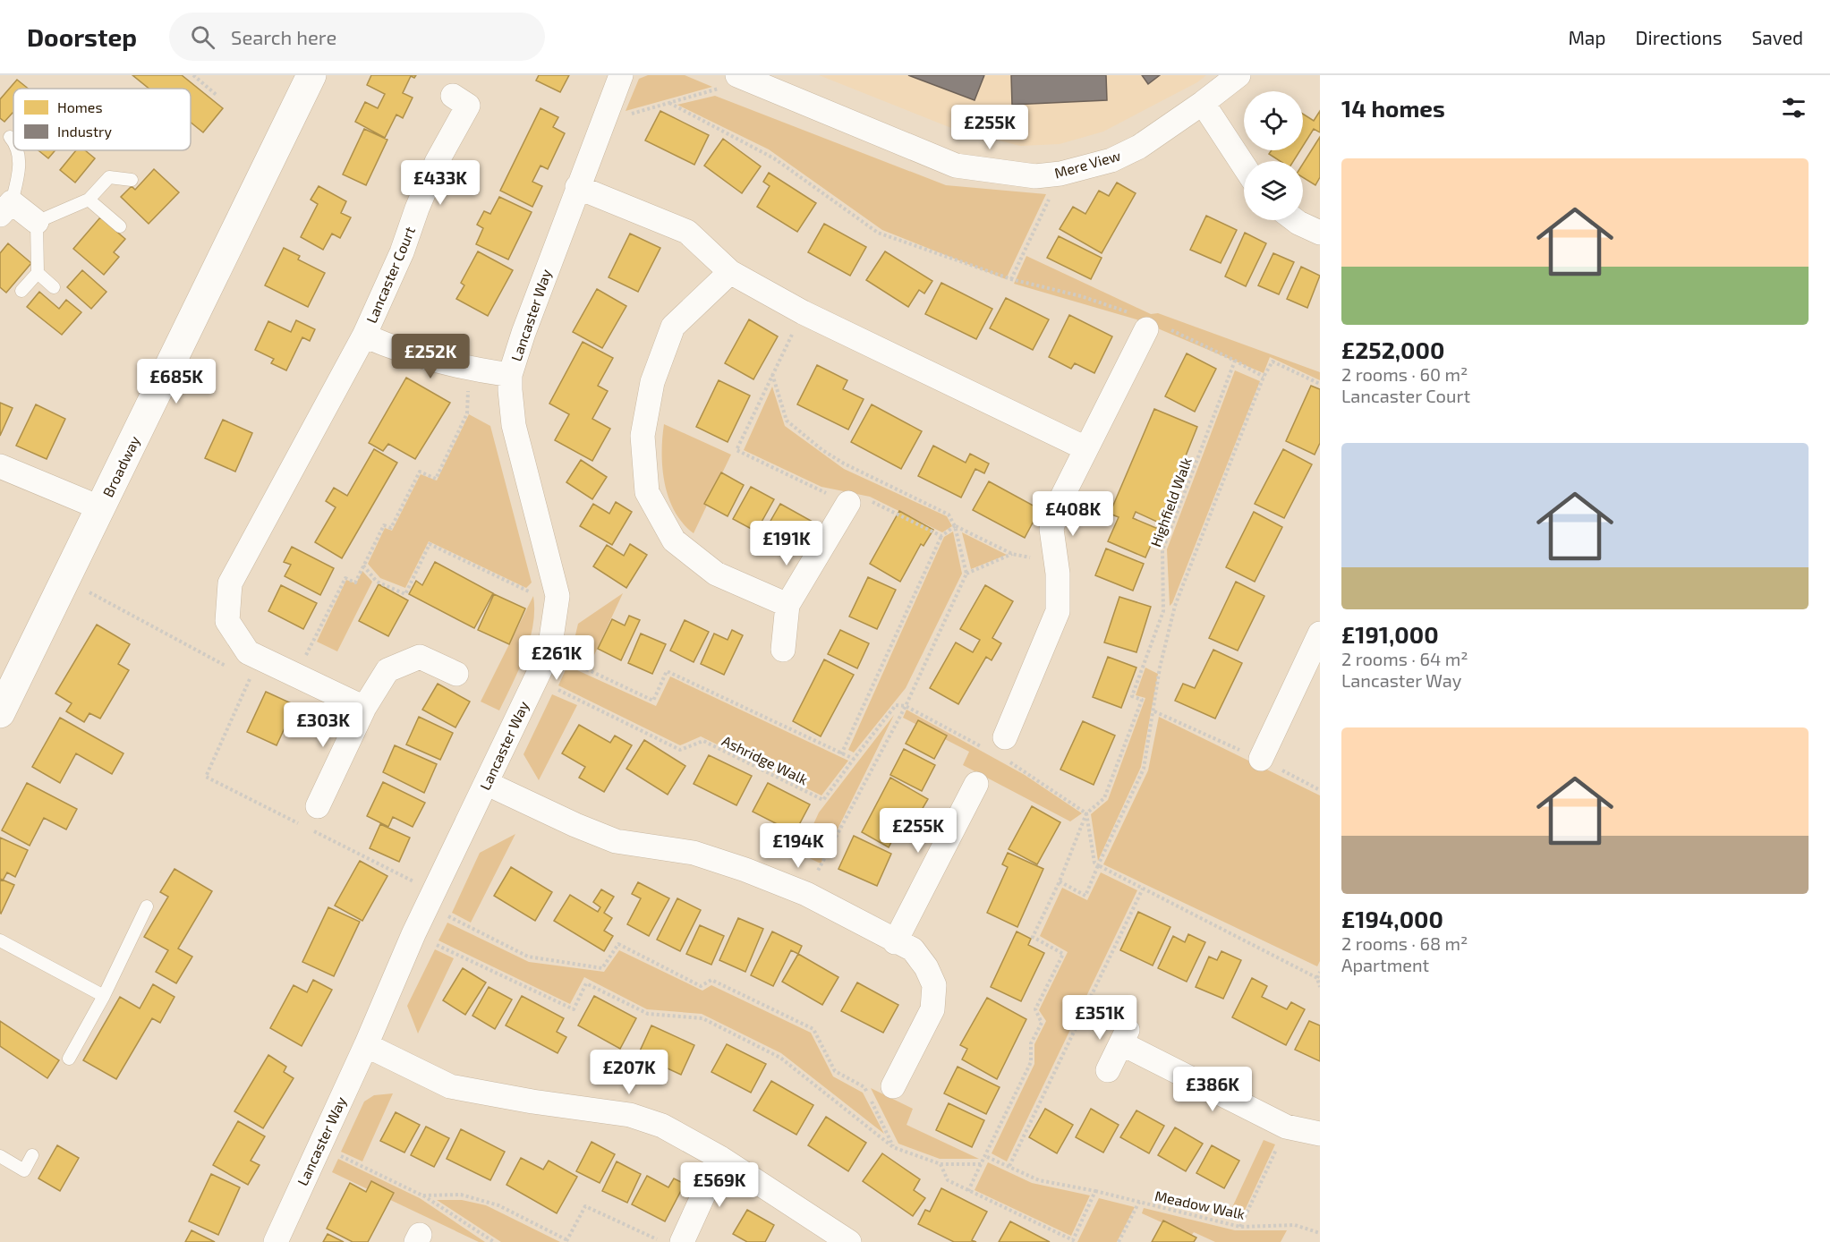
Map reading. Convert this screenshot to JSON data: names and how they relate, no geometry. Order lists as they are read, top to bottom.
{
  "streets": {
    "main road": ["Broadway"],
    "street": ["Mere View", "Lancaster Court", "Lancaster Way"],
    "path": ["Highfield Walk", "Ashridge Walk", "Meadow Walk"]
  },
  "crossings": [
    ["Lancaster Court", "Lancaster Way"],
    ["Lancaster Way", "Ashridge Walk"],
    ["Highfield Walk", "Meadow Walk"]
  ],
  "legend": ["Homes", "Industry"],
  "page": {
    "header": "Doorstep",
    "search": "Search here",
    "nav": ["Map", "Directions", "Saved"],
    "heading": "14 homes",
    "price": [
      "£255K",
      "£433K",
      "£252K",
      "£685K",
      "£408K",
      "£191K",
      "£261K",
      "£303K",
      "£255K",
      "£194K",
      "£351K",
      "£207K",
      "£386K",
      "£569K"
    ],
    "list": [
      {
        "name": "£252,000",
        "note": "2 rooms · 60 m² · Lancaster Court"
      },
      {
        "name": "£191,000",
        "note": "2 rooms · 64 m² · Lancaster Way"
      },
      {
        "name": "£194,000",
        "note": "2 rooms · 68 m² · Apartment"
      }
    ]
  }
}
